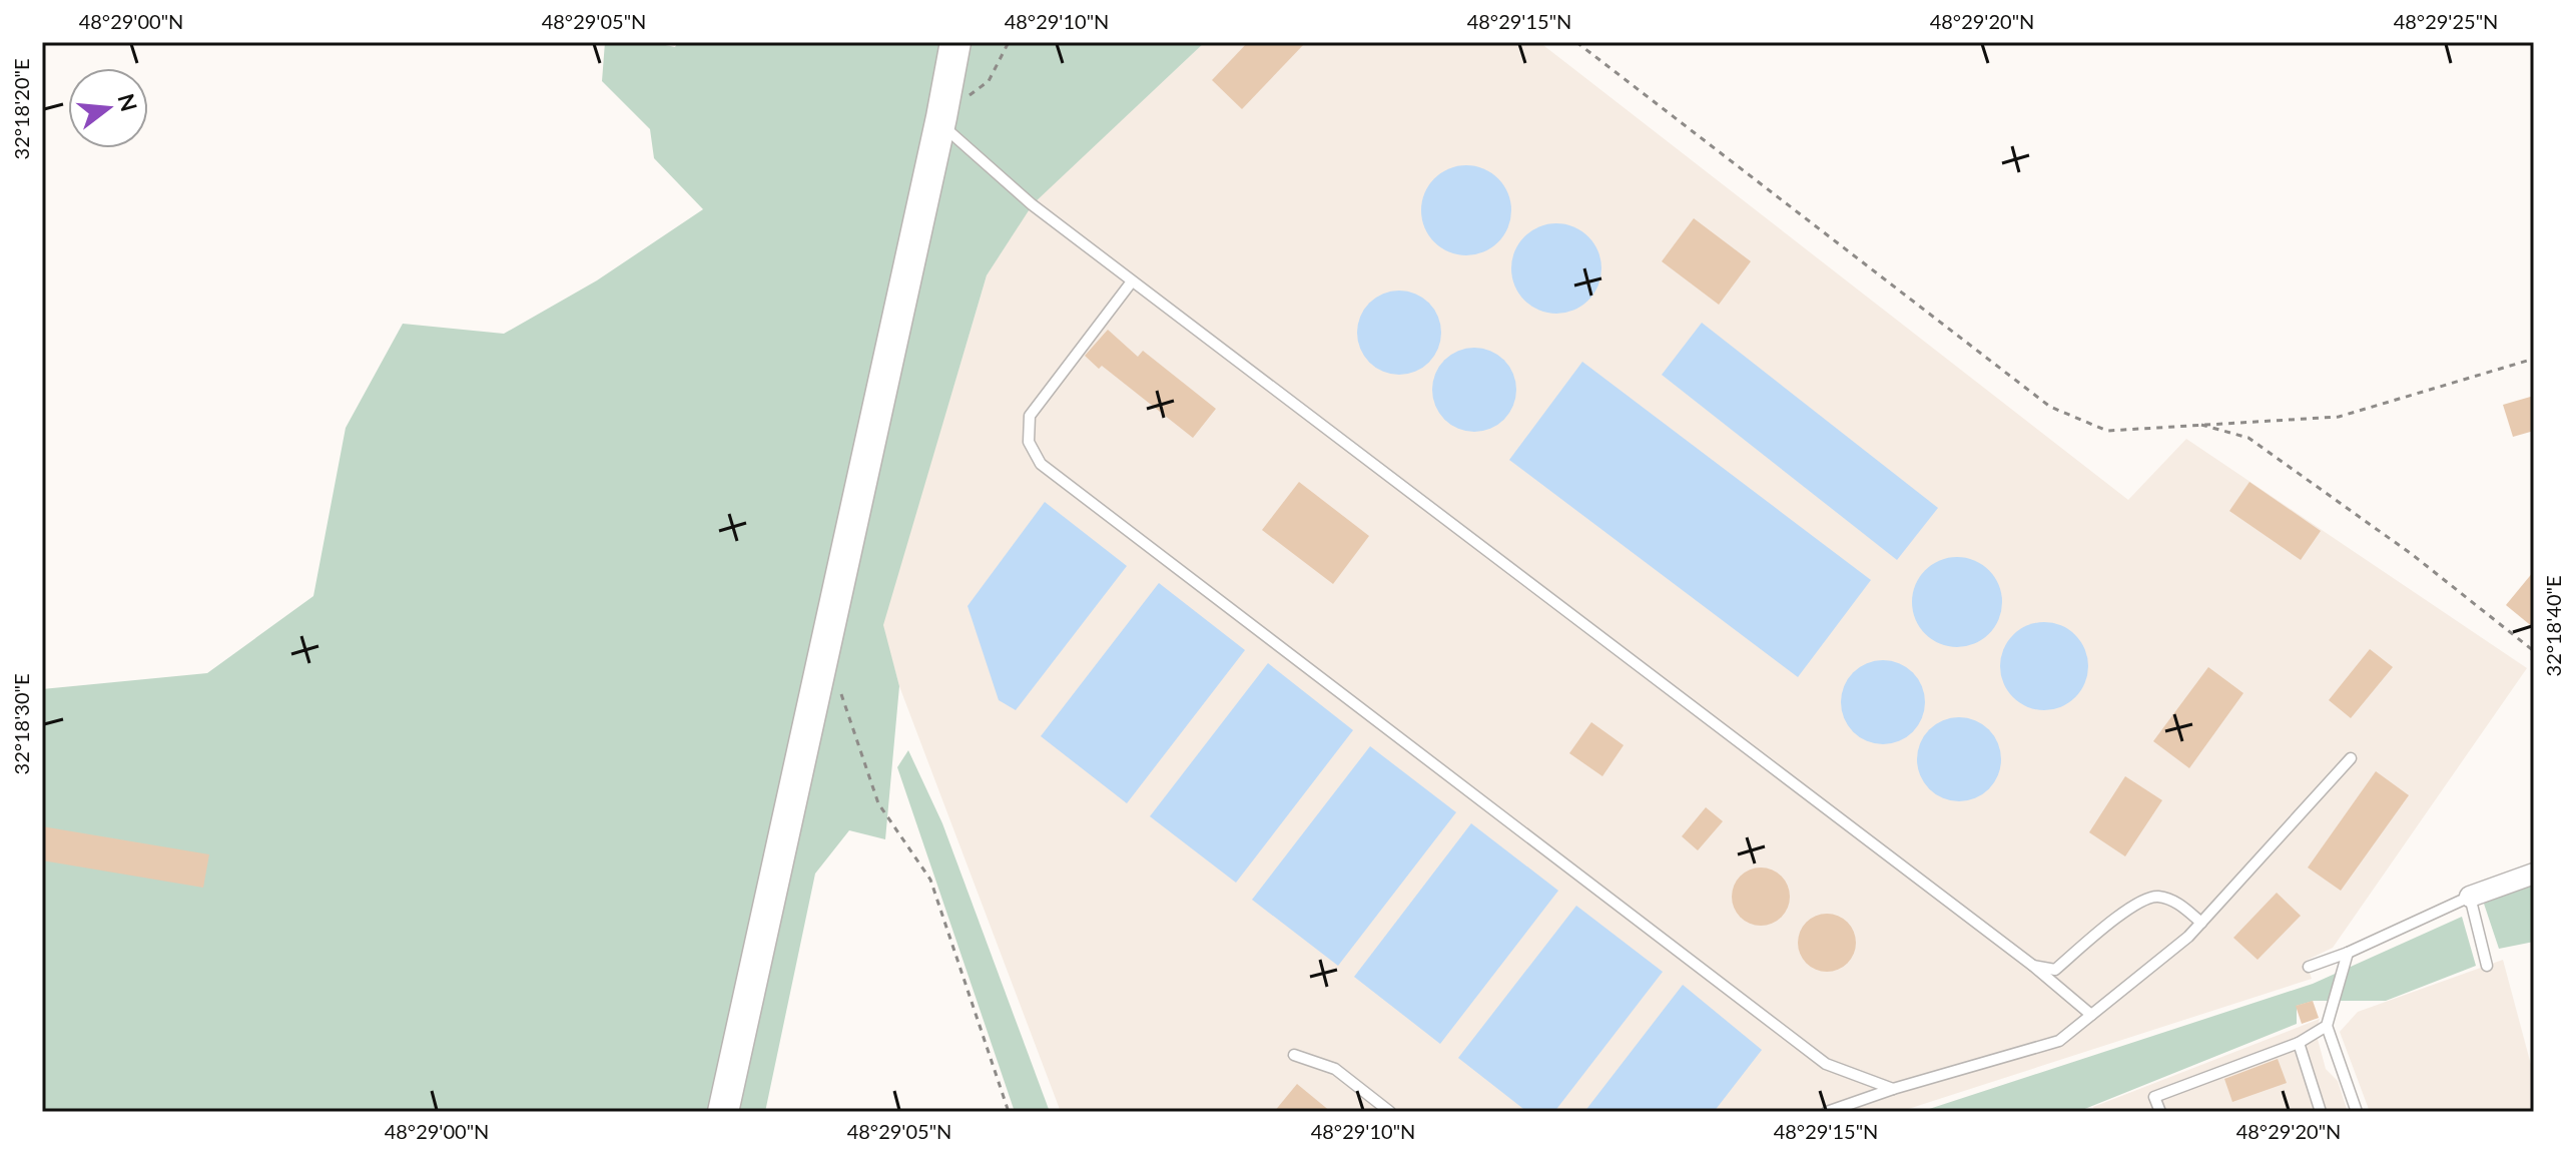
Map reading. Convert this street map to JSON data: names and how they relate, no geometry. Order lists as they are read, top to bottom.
{
  "north": "right",
  "coordinates": [
    "48°29'00\"N",
    "48°29'05\"N",
    "48°29'10\"N",
    "48°29'15\"N",
    "48°29'20\"N",
    "48°29'25\"N",
    "32°18'20\"E",
    "32°18'40\"E",
    "32°18'30\"E"
  ]
}
